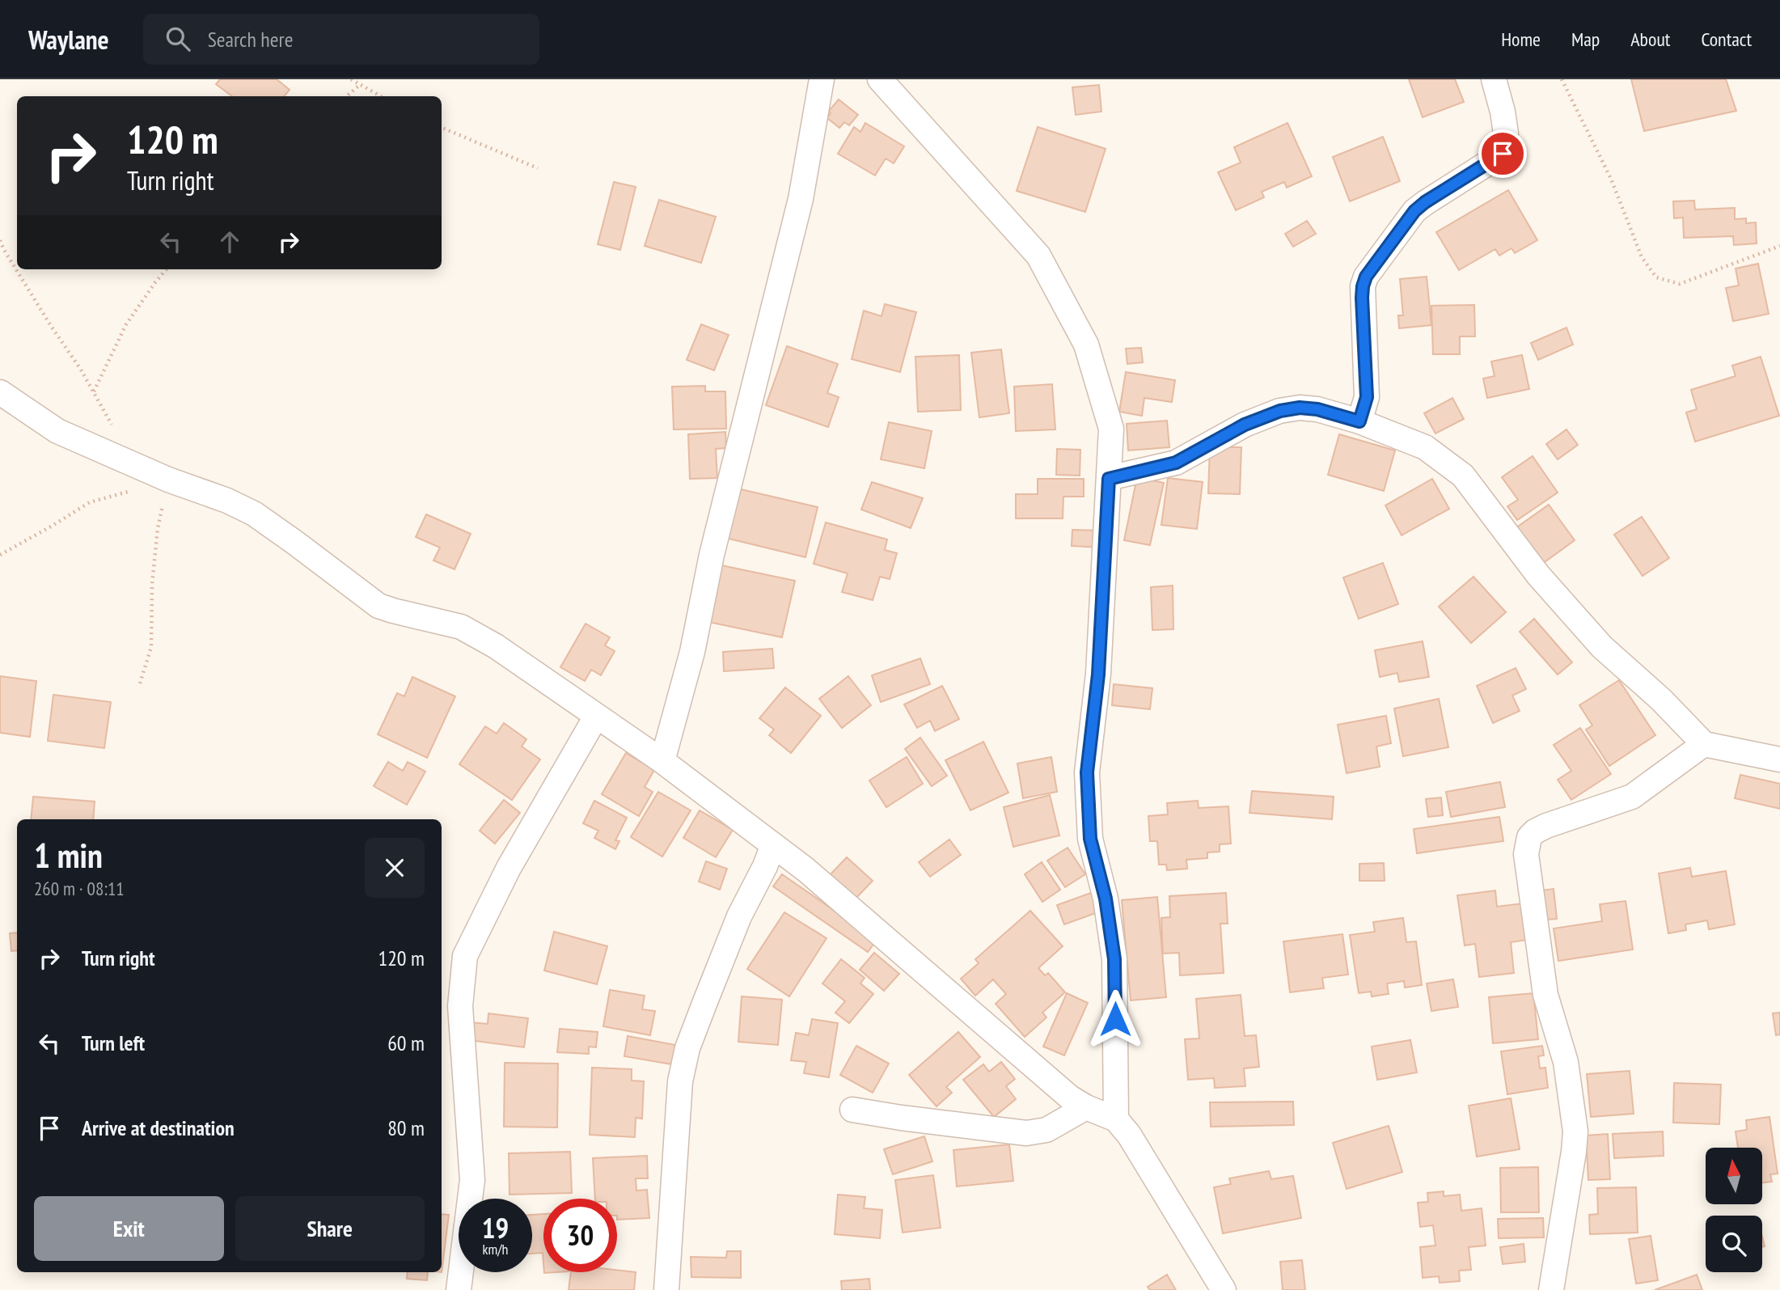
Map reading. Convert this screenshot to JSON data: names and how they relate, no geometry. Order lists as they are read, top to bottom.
{
  "north": "top",
  "page": {
    "header": "Waylane",
    "search": "Search here",
    "nav": [
      "Home",
      "Map",
      "About",
      "Contact"
    ],
    "turn": ["120 m", "Turn right"],
    "heading": ["1 min", "260 m · 08:11"],
    "list": [
      {
        "name": "Turn right",
        "value": "120 m"
      },
      {
        "name": "Turn left",
        "value": "60 m"
      },
      {
        "name": "Arrive at destination",
        "value": "80 m"
      }
    ],
    "buttons": ["Exit", "Share"],
    "speed": "19 km/h",
    "limit": "30"
  }
}
